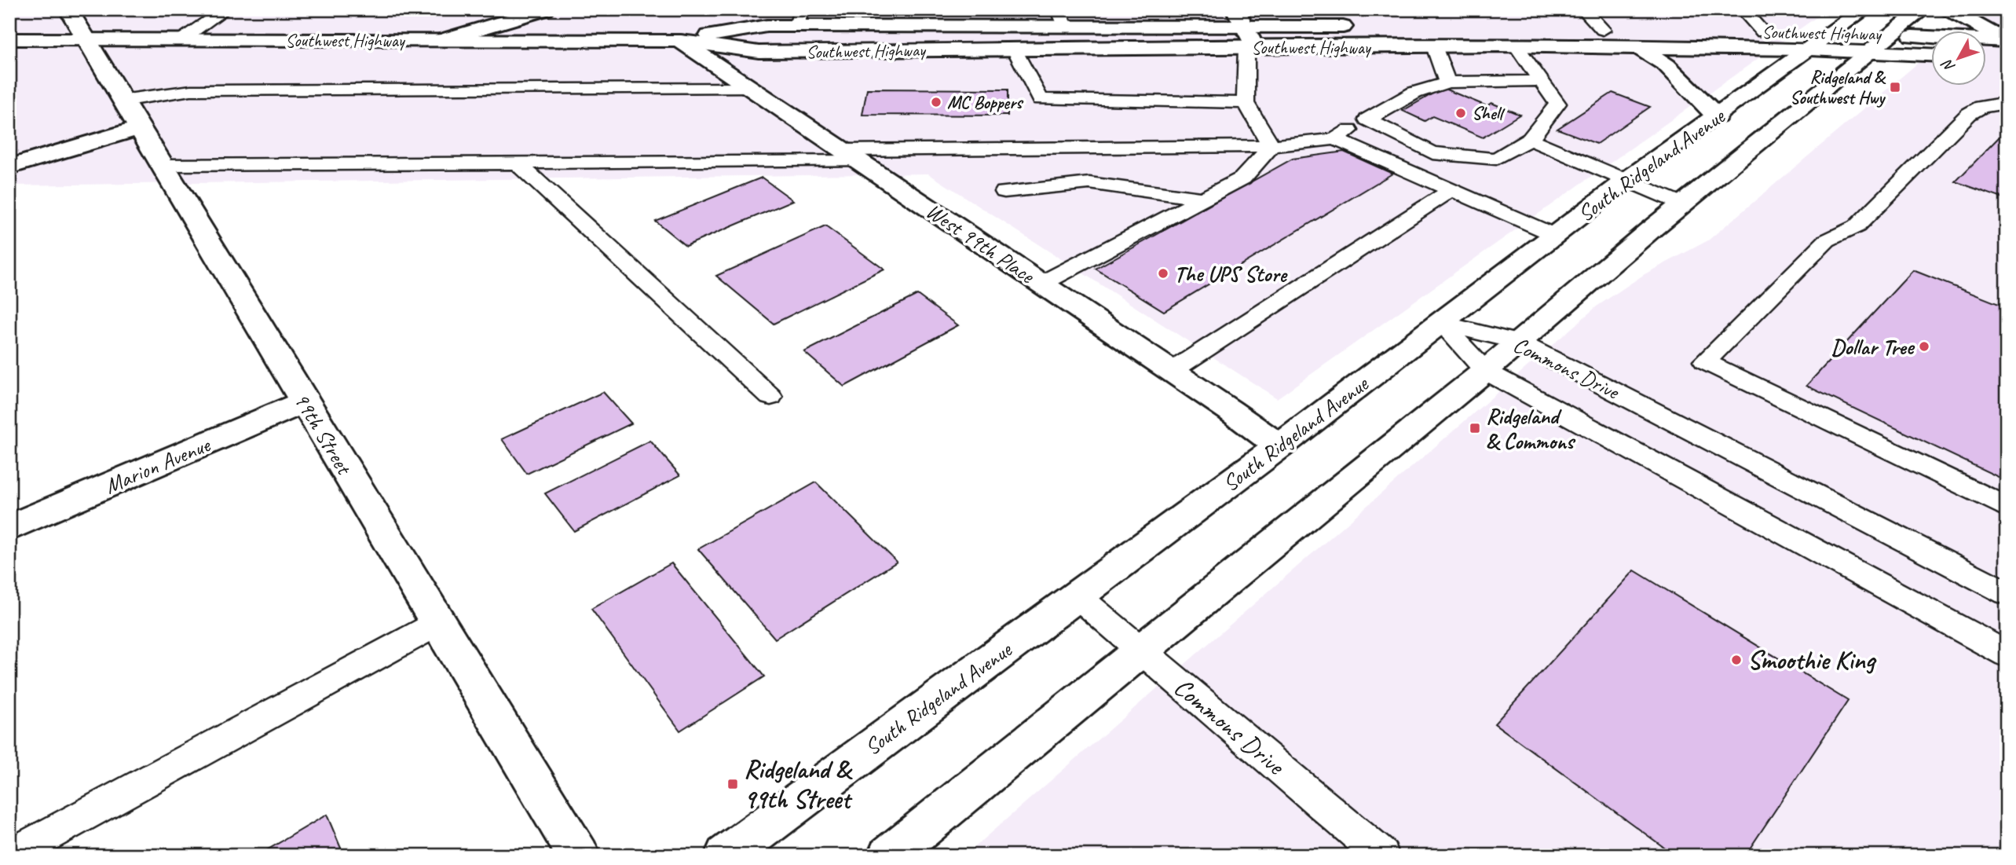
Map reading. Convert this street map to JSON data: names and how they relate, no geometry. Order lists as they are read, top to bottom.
{
  "streets": {
    "main road": [
      "Southwest Highway",
      "South Ridgeland Avenue",
      "West 99th Place",
      "99th Street",
      "Marion Avenue"
    ],
    "lane": ["Commons Drive"]
  },
  "crossings": [
    ["Southwest Highway", "South Ridgeland Avenue"],
    ["Southwest Highway", "West 99th Place"],
    ["Southwest Highway", "99th Street"],
    ["South Ridgeland Avenue", "West 99th Place"],
    ["South Ridgeland Avenue", "Commons Drive"],
    ["99th Street", "Marion Avenue"]
  ],
  "places": {
    "transit": ["Ridgeland & Southwest Hwy", "Ridgeland & Commons", "Ridgeland & 99th Street"],
    "other": [
      "MC Boppers",
      "Shell",
      "The UPS Store",
      "Dollar Tree",
      "Smoothie King"
    ]
  },
  "north": "bottom left"
}
